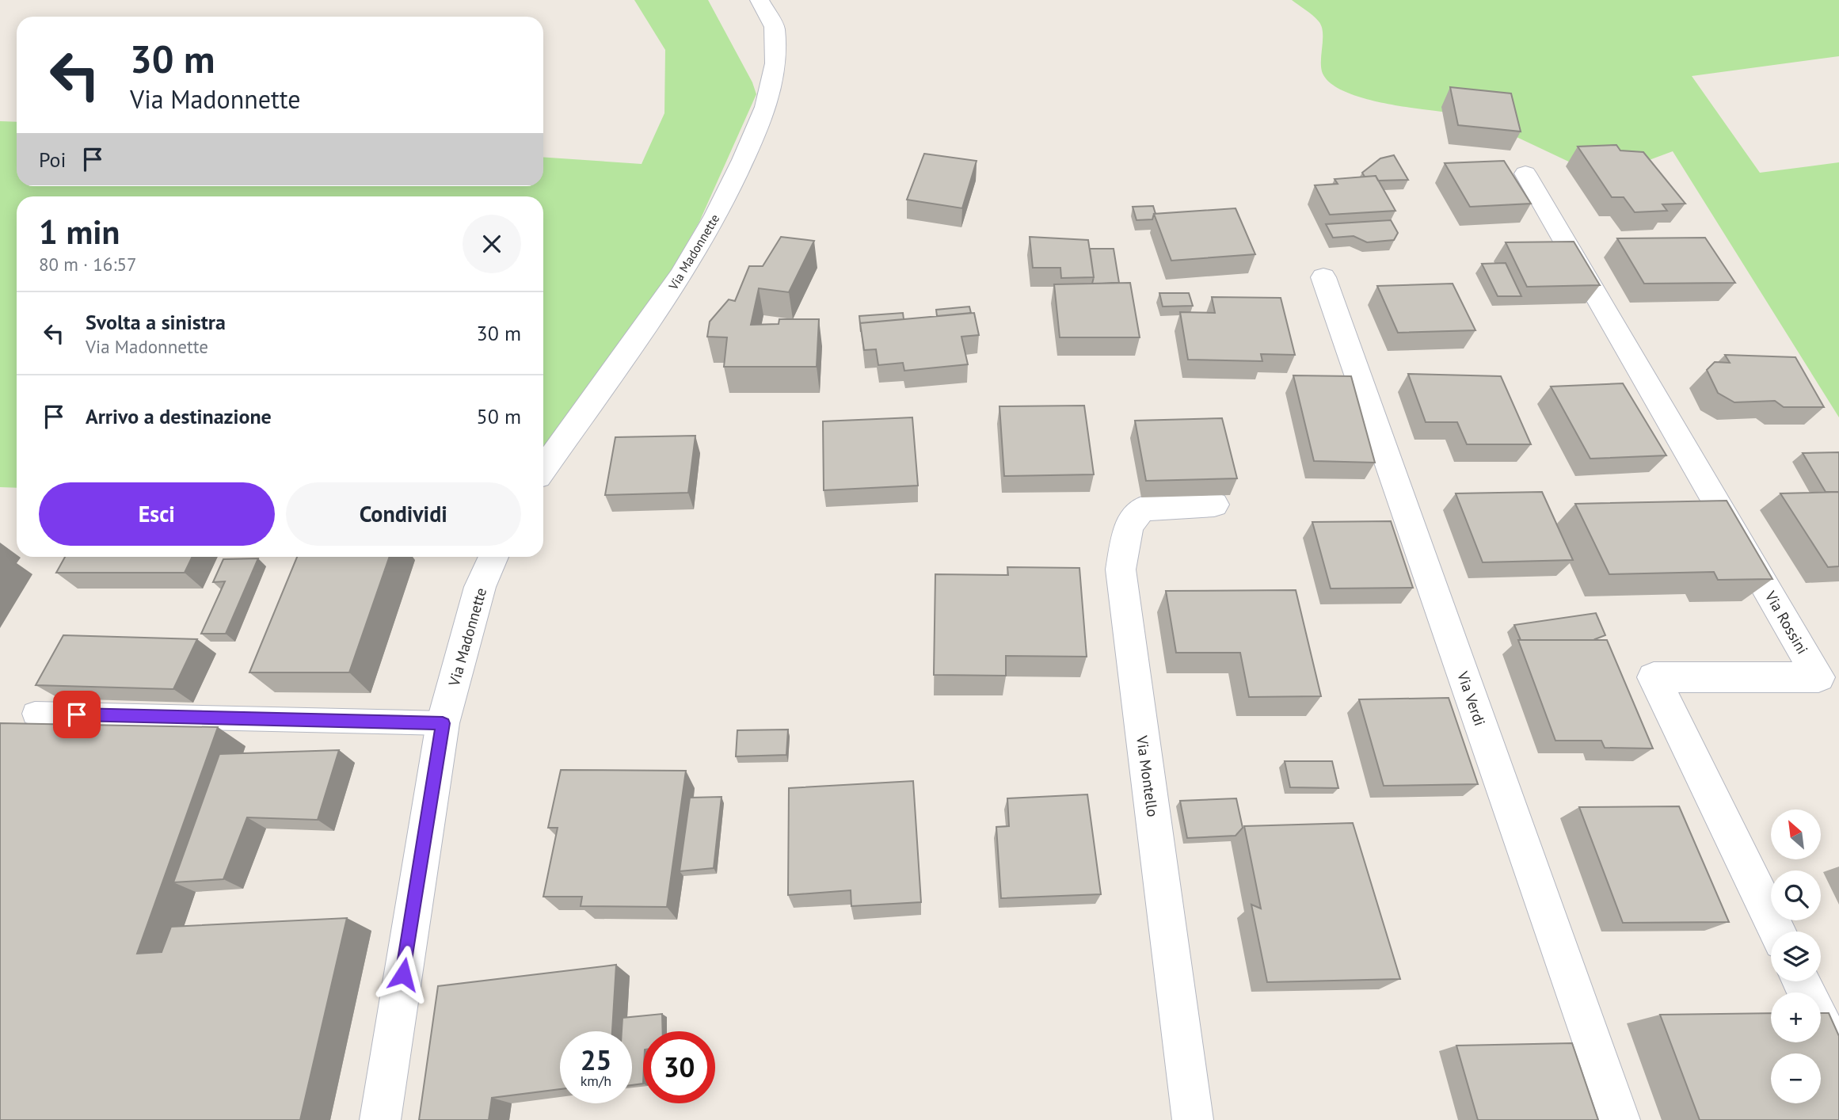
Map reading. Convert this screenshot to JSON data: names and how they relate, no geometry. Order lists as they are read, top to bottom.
{
  "streets": {
    "street": [
      "Via Madonnette",
      "Via Rossini",
      "Via Verdi",
      "Via Montello"
    ]
  },
  "north": "top left",
  "page": {
    "turn": ["30 m", "Via Madonnette"],
    "then": "Poi",
    "heading": ["1 min", "80 m · 16:57"],
    "list": [
      {
        "name": "Svolta a sinistra",
        "note": "Via Madonnette",
        "value": "30 m"
      },
      {
        "name": "Arrivo a destinazione",
        "value": "50 m"
      }
    ],
    "buttons": ["Esci", "Condividi"],
    "map_buttons": ["+", "−"],
    "speed": "25 km/h",
    "limit": "30"
  }
}
